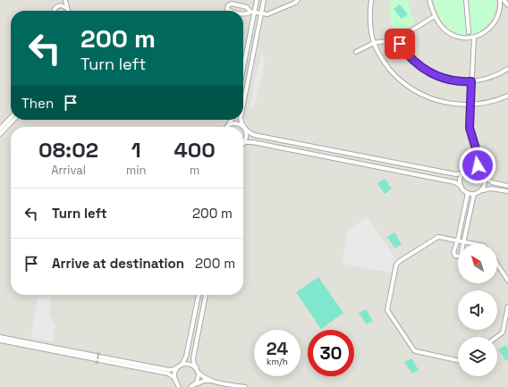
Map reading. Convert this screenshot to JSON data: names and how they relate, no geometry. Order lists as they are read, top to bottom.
{
  "north": "top left",
  "page": {
    "turn": ["200 m", "Turn left"],
    "then": "Then",
    "eta": [
      "08:02",
      "Arrival",
      "1",
      "min",
      "400",
      "m"
    ],
    "list": [
      {
        "name": "Turn left",
        "value": "200 m"
      },
      {
        "name": "Arrive at destination",
        "value": "200 m"
      }
    ],
    "speed": "24 km/h",
    "limit": "30"
  }
}
